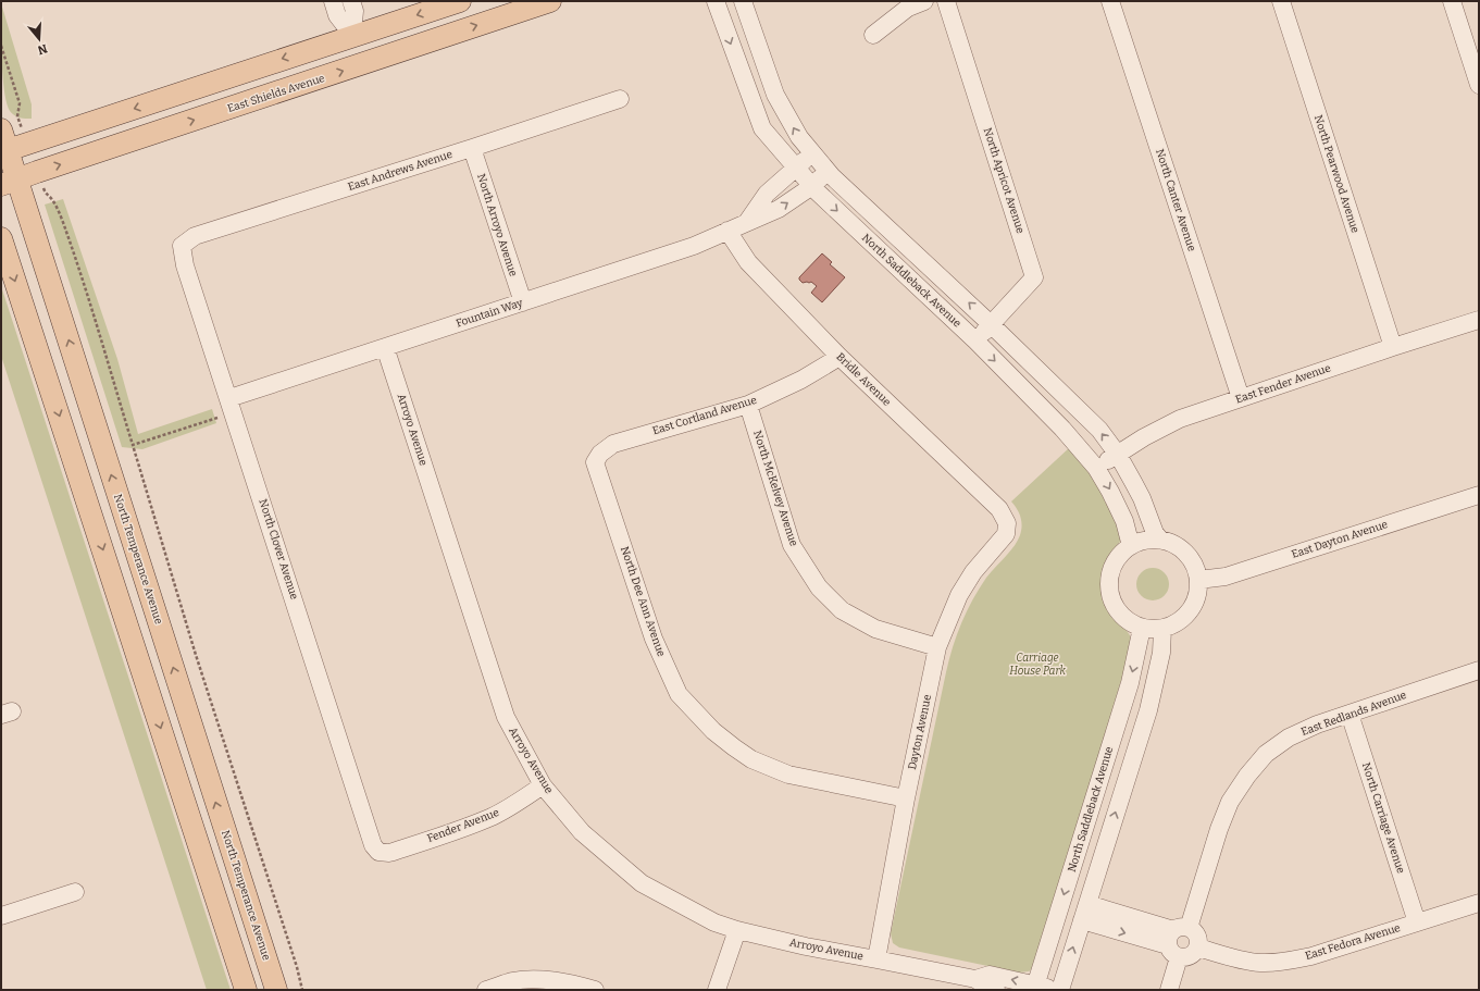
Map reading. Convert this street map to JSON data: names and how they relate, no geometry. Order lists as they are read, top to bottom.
{
  "streets": {
    "main road": ["East Shields Avenue", "North Temperance Avenue"],
    "street": [
      "East Andrews Avenue",
      "North Pearwood Avenue",
      "North Apricot Avenue",
      "North Canter Avenue",
      "North Arroyo Avenue",
      "North Saddleback Avenue",
      "Fountain Way",
      "Bridle Avenue",
      "East Fender Avenue",
      "East Cortland Avenue",
      "Arroyo Avenue",
      "North McKelvey Avenue",
      "East Dayton Avenue",
      "North Clover Avenue",
      "North Dee Ann Avenue",
      "East Redlands Avenue",
      "Dayton Avenue",
      "North Carriage Avenue",
      "Fender Avenue",
      "East Fedora Avenue"
    ]
  },
  "crossings": [
    ["East Shields Avenue", "North Temperance Avenue"],
    ["East Andrews Avenue", "North Arroyo Avenue"],
    ["East Andrews Avenue", "North Clover Avenue"],
    ["North Pearwood Avenue", "East Fender Avenue"],
    ["North Apricot Avenue", "North Saddleback Avenue"],
    ["North Canter Avenue", "East Fender Avenue"],
    ["North Arroyo Avenue", "Fountain Way"],
    ["North Saddleback Avenue", "Fountain Way"],
    ["North Saddleback Avenue", "East Fender Avenue"],
    ["North Saddleback Avenue", "Arroyo Avenue"],
    ["North Saddleback Avenue", "East Dayton Avenue"],
    ["Fountain Way", "Bridle Avenue"],
    ["Fountain Way", "Arroyo Avenue"],
    ["Fountain Way", "North Clover Avenue"],
    ["Bridle Avenue", "East Cortland Avenue"],
    ["Bridle Avenue", "Dayton Avenue"],
    ["East Cortland Avenue", "North McKelvey Avenue"],
    ["East Cortland Avenue", "North Dee Ann Avenue"],
    ["Arroyo Avenue", "Dayton Avenue"],
    ["Arroyo Avenue", "Fender Avenue"],
    ["North McKelvey Avenue", "Dayton Avenue"],
    ["North Clover Avenue", "Fender Avenue"],
    ["North Dee Ann Avenue", "Dayton Avenue"],
    ["East Redlands Avenue", "North Carriage Avenue"],
    ["East Redlands Avenue", "East Fedora Avenue"],
    ["North Carriage Avenue", "East Fedora Avenue"]
  ],
  "parks": ["Carriage House Park"],
  "north": "bottom"
}
